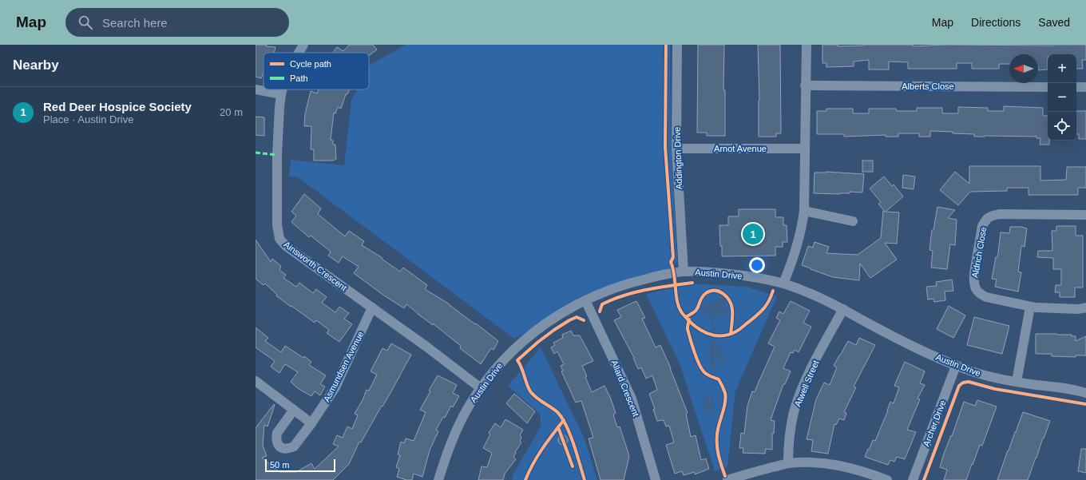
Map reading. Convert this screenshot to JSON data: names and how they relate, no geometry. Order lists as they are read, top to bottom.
{
  "streets": {
    "street": [
      "Alberts Close",
      "Arnot Avenue",
      "Addington Drive",
      "Aldrich Close",
      "Ainsworth Crescent",
      "Austin Drive",
      "Asmundsen Avenue",
      "Atwell Street",
      "Allard Crescent",
      "Archer Drive"
    ]
  },
  "crossings": [
    ["Arnot Avenue", "Addington Drive"],
    ["Addington Drive", "Austin Drive"],
    ["Ainsworth Crescent", "Austin Drive"],
    ["Ainsworth Crescent", "Asmundsen Avenue"],
    ["Austin Drive", "Atwell Street"],
    ["Austin Drive", "Allard Crescent"],
    ["Austin Drive", "Archer Drive"]
  ],
  "legend": ["Cycle path", "Path"],
  "scale_bar": "50 m",
  "north": "left",
  "page": {
    "header": "Map",
    "search": "Search here",
    "nav": ["Map", "Directions", "Saved"],
    "heading": "Nearby",
    "map_buttons": ["+", "−"],
    "list": [
      {
        "mark": "1",
        "name": "Red Deer Hospice Society",
        "note": "Place · Austin Drive",
        "value": "20 m"
      }
    ],
    "pins": "1",
    "scale": "50 m"
  }
}
